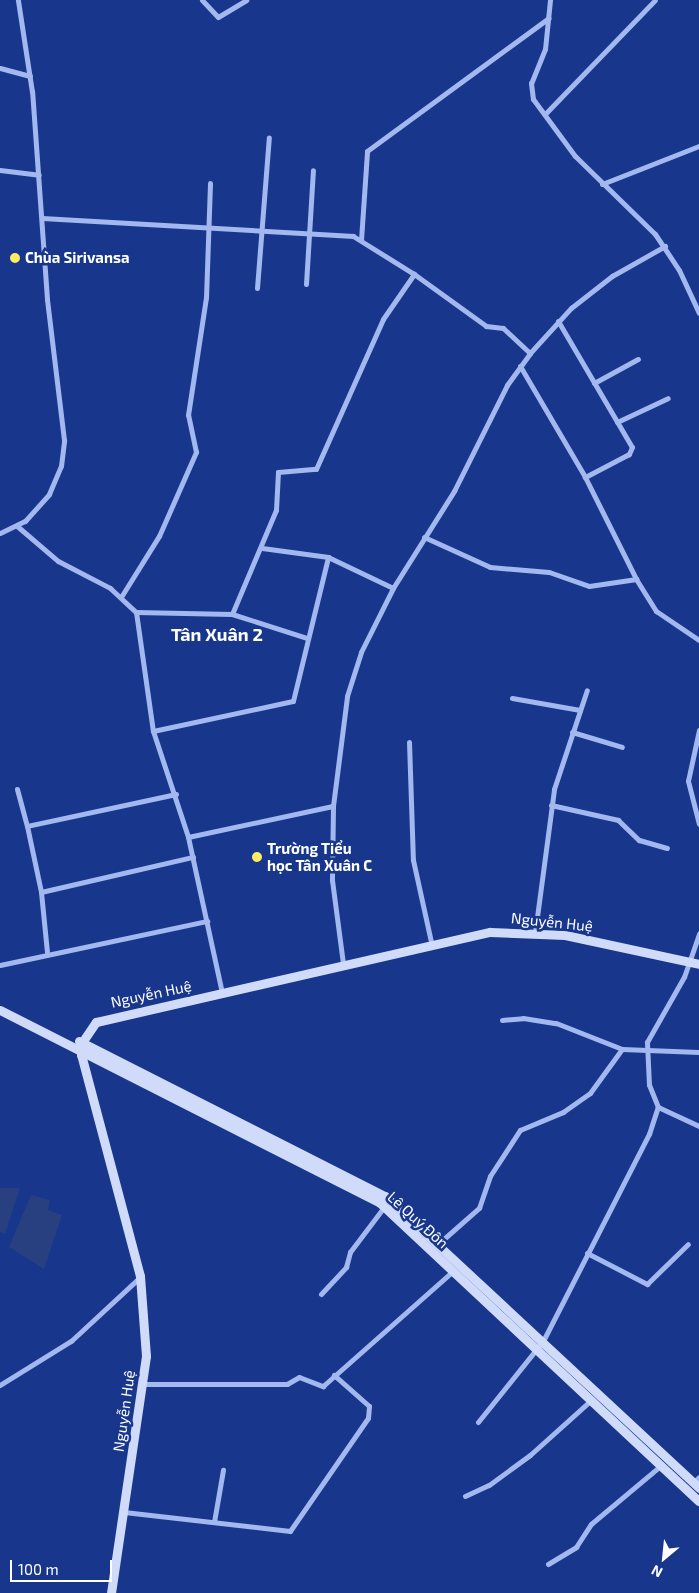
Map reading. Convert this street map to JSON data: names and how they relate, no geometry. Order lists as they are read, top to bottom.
{
  "streets": {
    "main road": ["Nguyễn Huệ", "Lê Quý Đôn"]
  },
  "crossings": [
    ["Nguyễn Huệ", "Lê Quý Đôn"]
  ],
  "districts": ["Tân Xuân 2"],
  "places": ["Chùa Sirivansa", "Trường Tiểu học Tân Xuân C"],
  "scale_bar": "100 m",
  "north": "bottom left"
}
